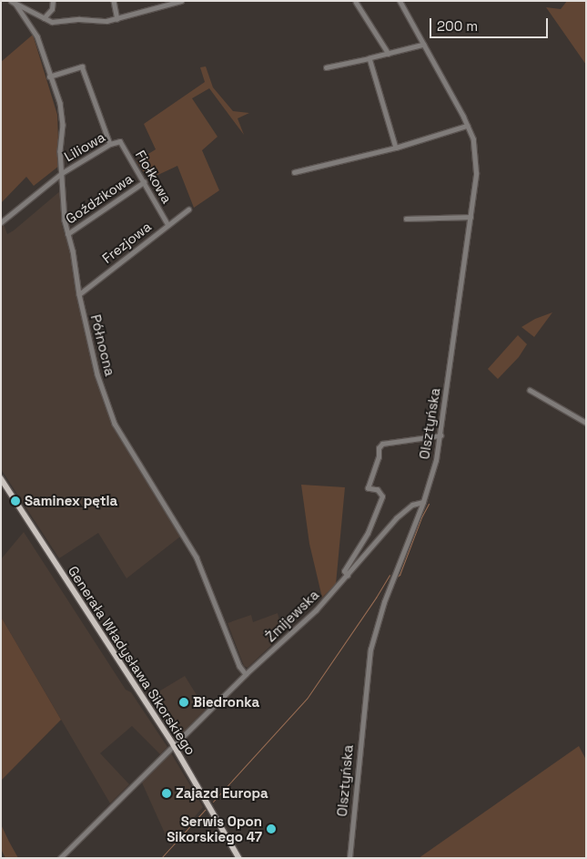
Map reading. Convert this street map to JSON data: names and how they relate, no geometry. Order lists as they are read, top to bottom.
{
  "streets": {
    "main road": ["Generała Władysława Sikorskiego"],
    "street": [
      "Liliowa",
      "Fiołkowa",
      "Goździkowa",
      "Frezjowa",
      "Północna",
      "Olsztyńska",
      "Żmijewska"
    ]
  },
  "crossings": [
    ["Liliowa", "Fiołkowa"],
    ["Liliowa", "Północna"],
    ["Fiołkowa", "Goździkowa"],
    ["Fiołkowa", "Frezjowa"],
    ["Goździkowa", "Północna"],
    ["Frezjowa", "Północna"],
    ["Północna", "Żmijewska"],
    ["Olsztyńska", "Żmijewska"],
    ["Żmijewska", "Generała Władysława Sikorskiego"]
  ],
  "places": [
    "Saminex pętla",
    "Biedronka",
    "Zajazd Europa",
    "Serwis Opon Sikorskiego 47"
  ],
  "scale_bar": "200 m"
}
